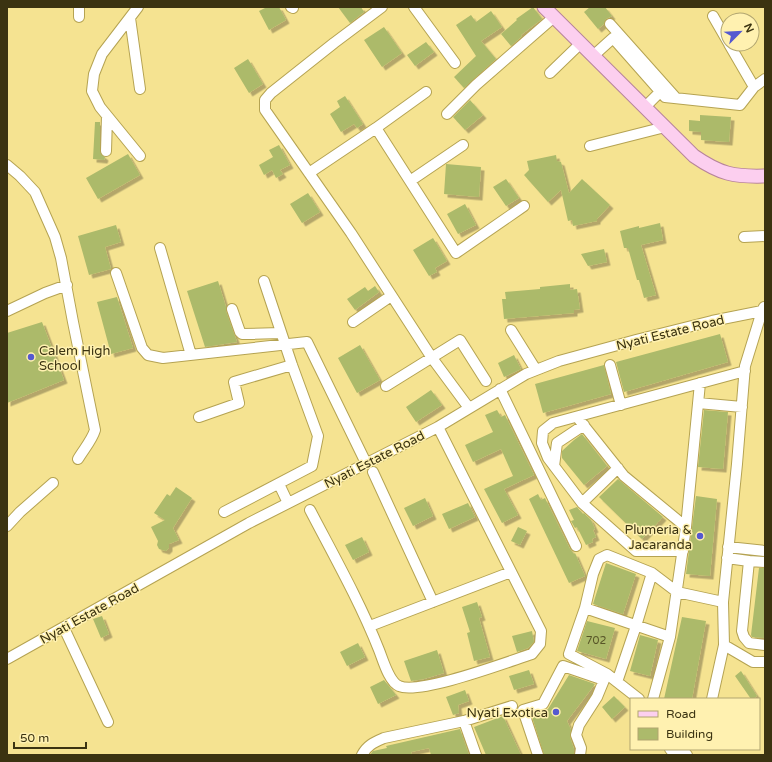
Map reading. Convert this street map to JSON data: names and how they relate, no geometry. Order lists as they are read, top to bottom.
{
  "streets": {
    "street": ["Nyati Estate Road"]
  },
  "places": ["Calem High School", "Plumeria & Jacaranda", "Nyati Exotica"],
  "house_numbers": ["702"],
  "legend": ["Road", "Building"],
  "scale_bar": "50 m",
  "north": "top right"
}
